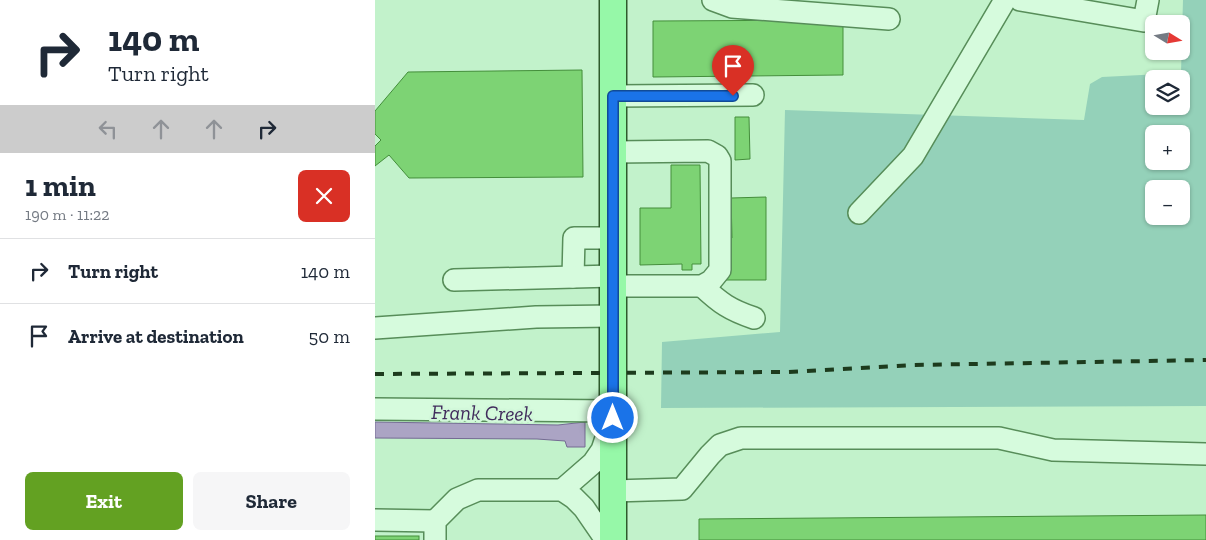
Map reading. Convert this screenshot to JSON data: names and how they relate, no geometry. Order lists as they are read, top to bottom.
{
  "water": ["Frank Creek"],
  "north": "right",
  "page": {
    "turn": ["140 m", "Turn right"],
    "map_buttons": ["+", "−"],
    "heading": ["1 min", "190 m · 11:22"],
    "list": [
      {
        "name": "Turn right",
        "value": "140 m"
      },
      {
        "name": "Arrive at destination",
        "value": "50 m"
      }
    ],
    "buttons": ["Exit", "Share"]
  }
}
